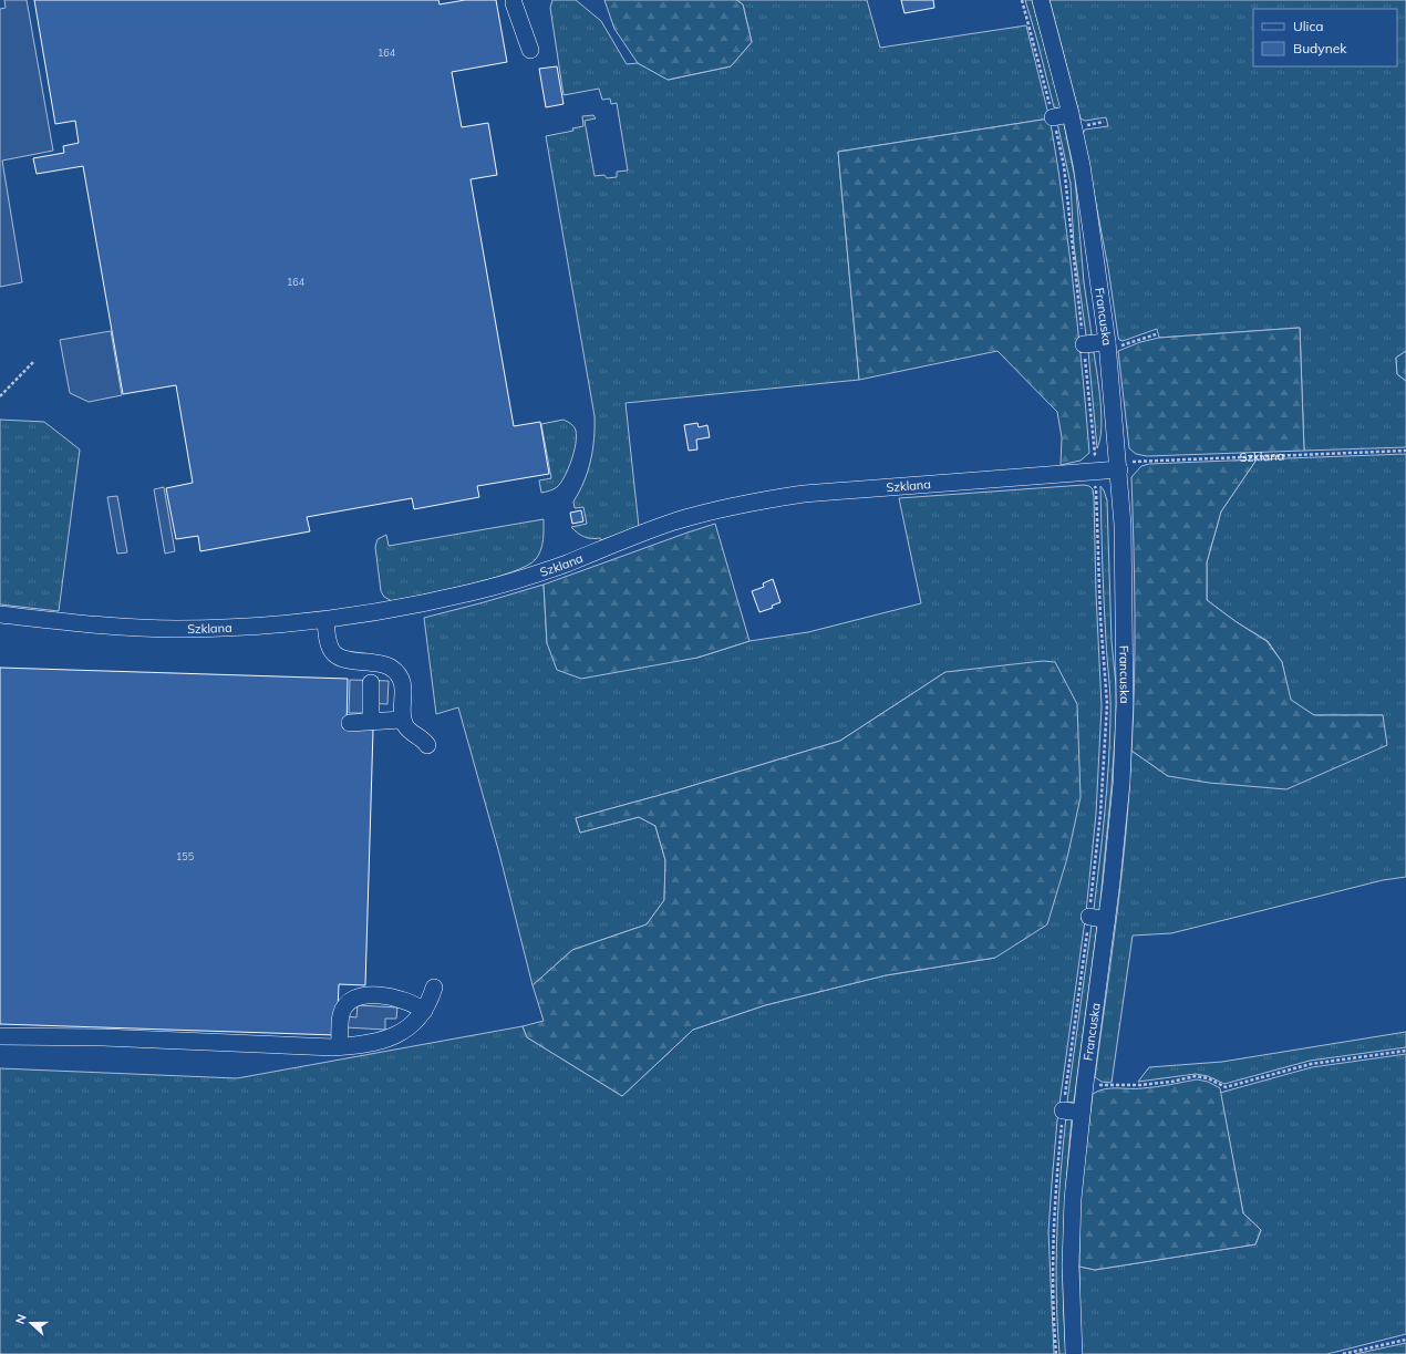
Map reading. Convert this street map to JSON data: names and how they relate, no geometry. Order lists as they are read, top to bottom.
{
  "streets": {
    "street": ["Francuska", "Szklana"]
  },
  "crossings": [
    ["Francuska", "Szklana"]
  ],
  "house_numbers": ["164", "164", "155"],
  "legend": ["Ulica", "Budynek"],
  "north": "left"
}
